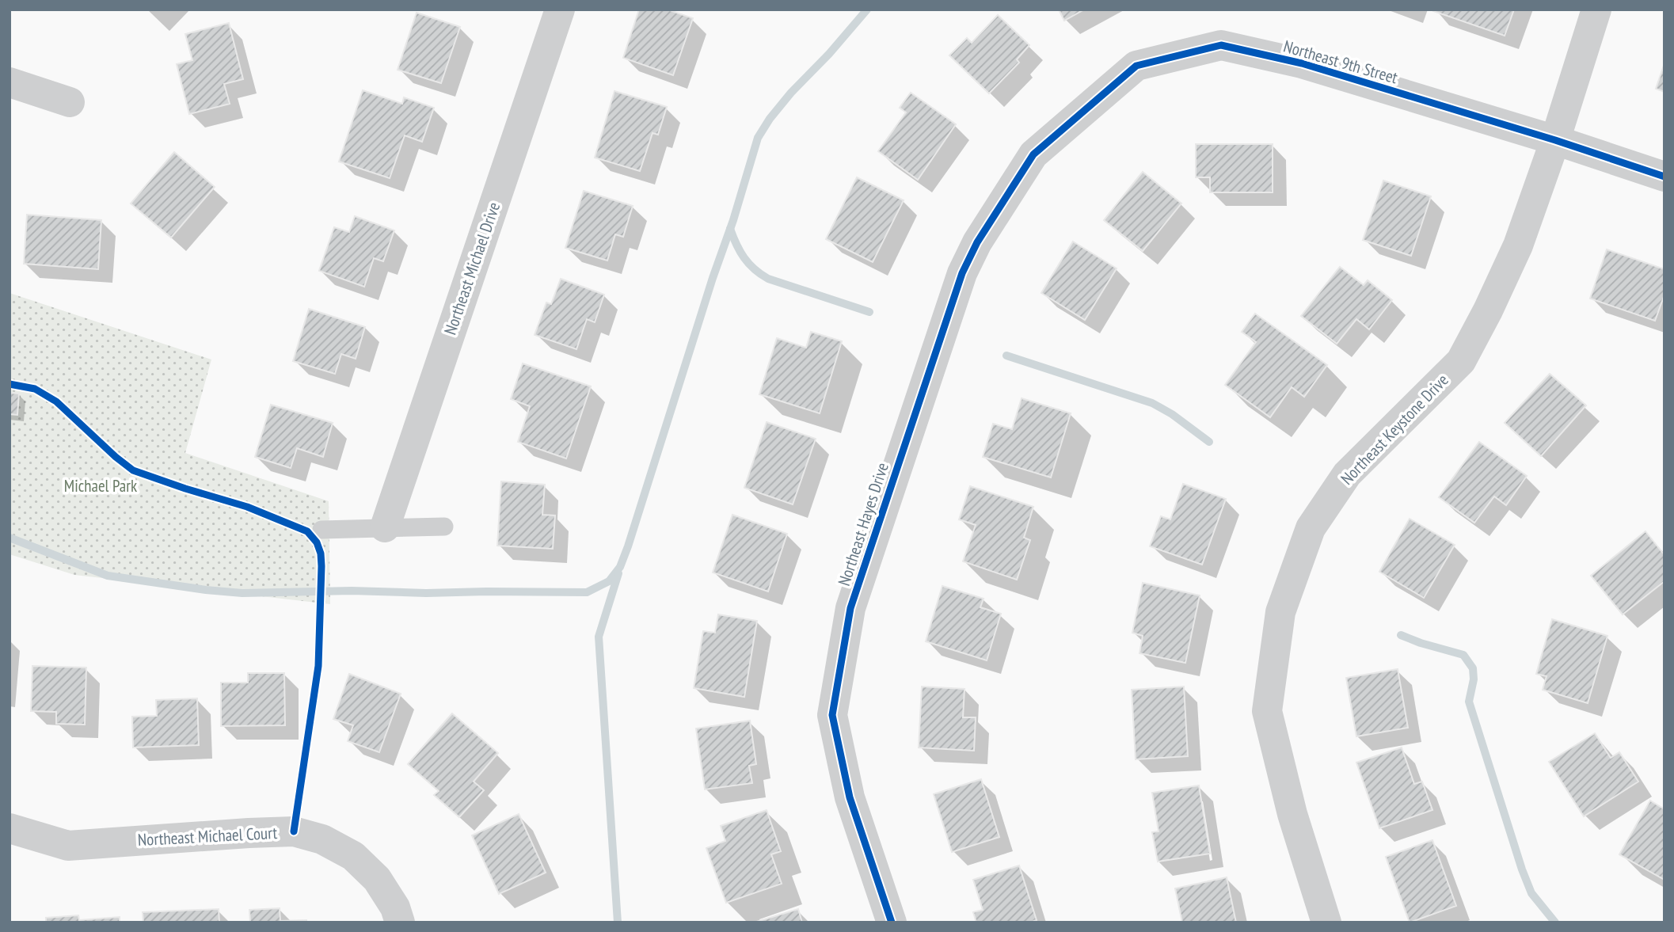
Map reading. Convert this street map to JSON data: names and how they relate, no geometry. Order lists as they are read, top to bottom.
{
  "streets": {
    "street": [
      "Northeast 9th Street",
      "Northeast Michael Drive",
      "Northeast Keystone Drive",
      "Northeast Hayes Drive",
      "Northeast Michael Court"
    ]
  },
  "crossings": [
    ["Northeast 9th Street", "Northeast Keystone Drive"],
    ["Northeast 9th Street", "Northeast Hayes Drive"]
  ],
  "parks": ["Michael Park"]
}
